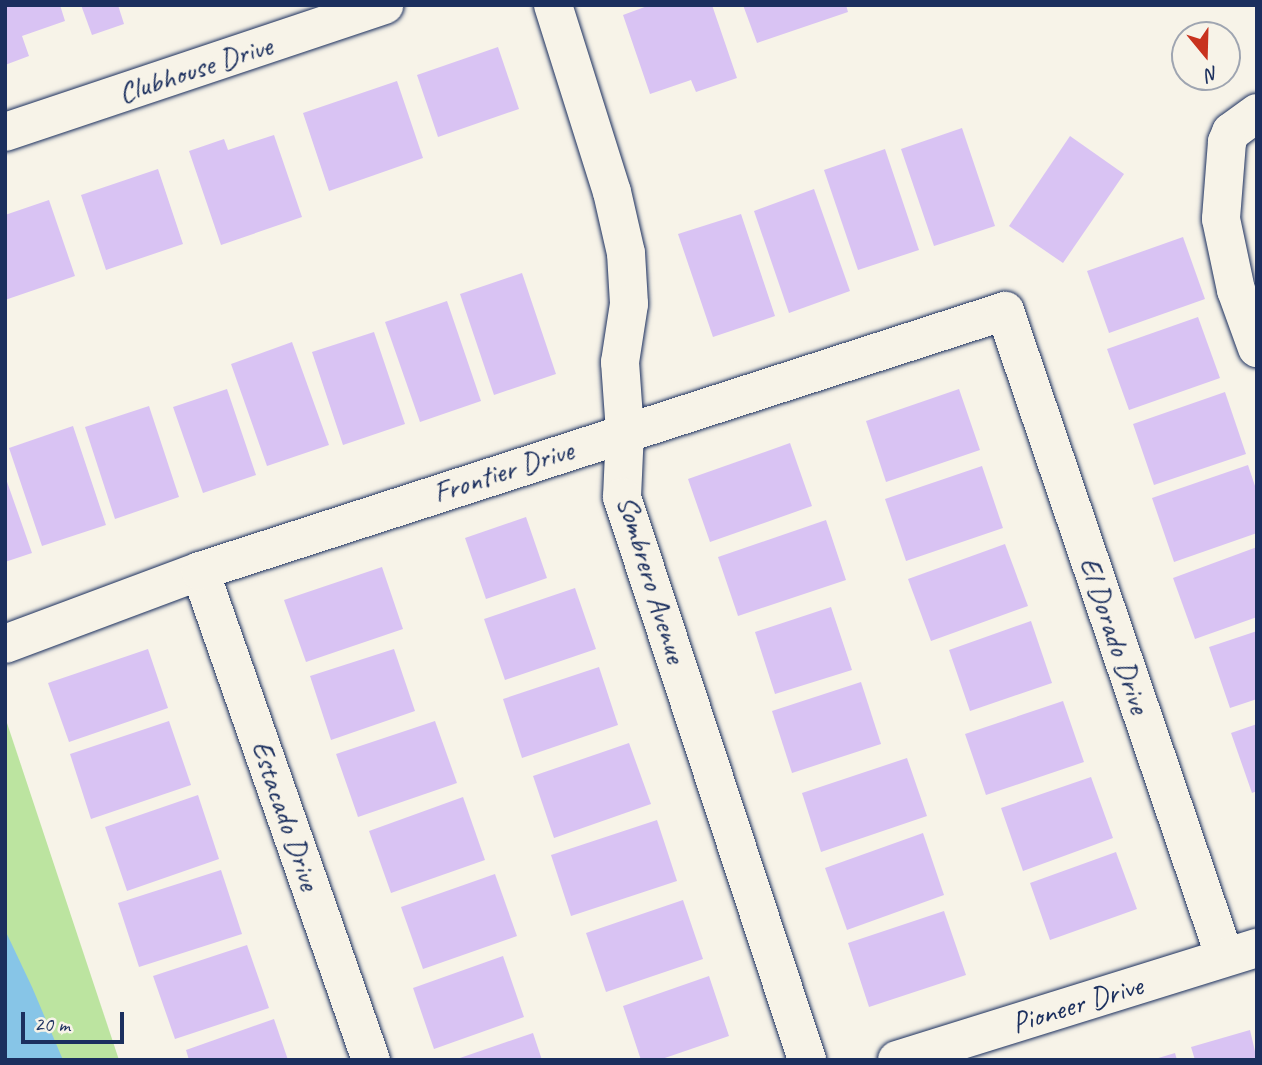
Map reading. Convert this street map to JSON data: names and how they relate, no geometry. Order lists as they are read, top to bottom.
{
  "streets": {
    "street": [
      "Clubhouse Drive",
      "Frontier Drive",
      "Sombrero Avenue",
      "El Dorado Drive",
      "Estacado Drive",
      "Pioneer Drive"
    ]
  },
  "crossings": [
    ["Frontier Drive", "Sombrero Avenue"],
    ["Frontier Drive", "El Dorado Drive"],
    ["Frontier Drive", "Estacado Drive"],
    ["El Dorado Drive", "Pioneer Drive"]
  ],
  "scale_bar": "20 m",
  "north": "bottom"
}
